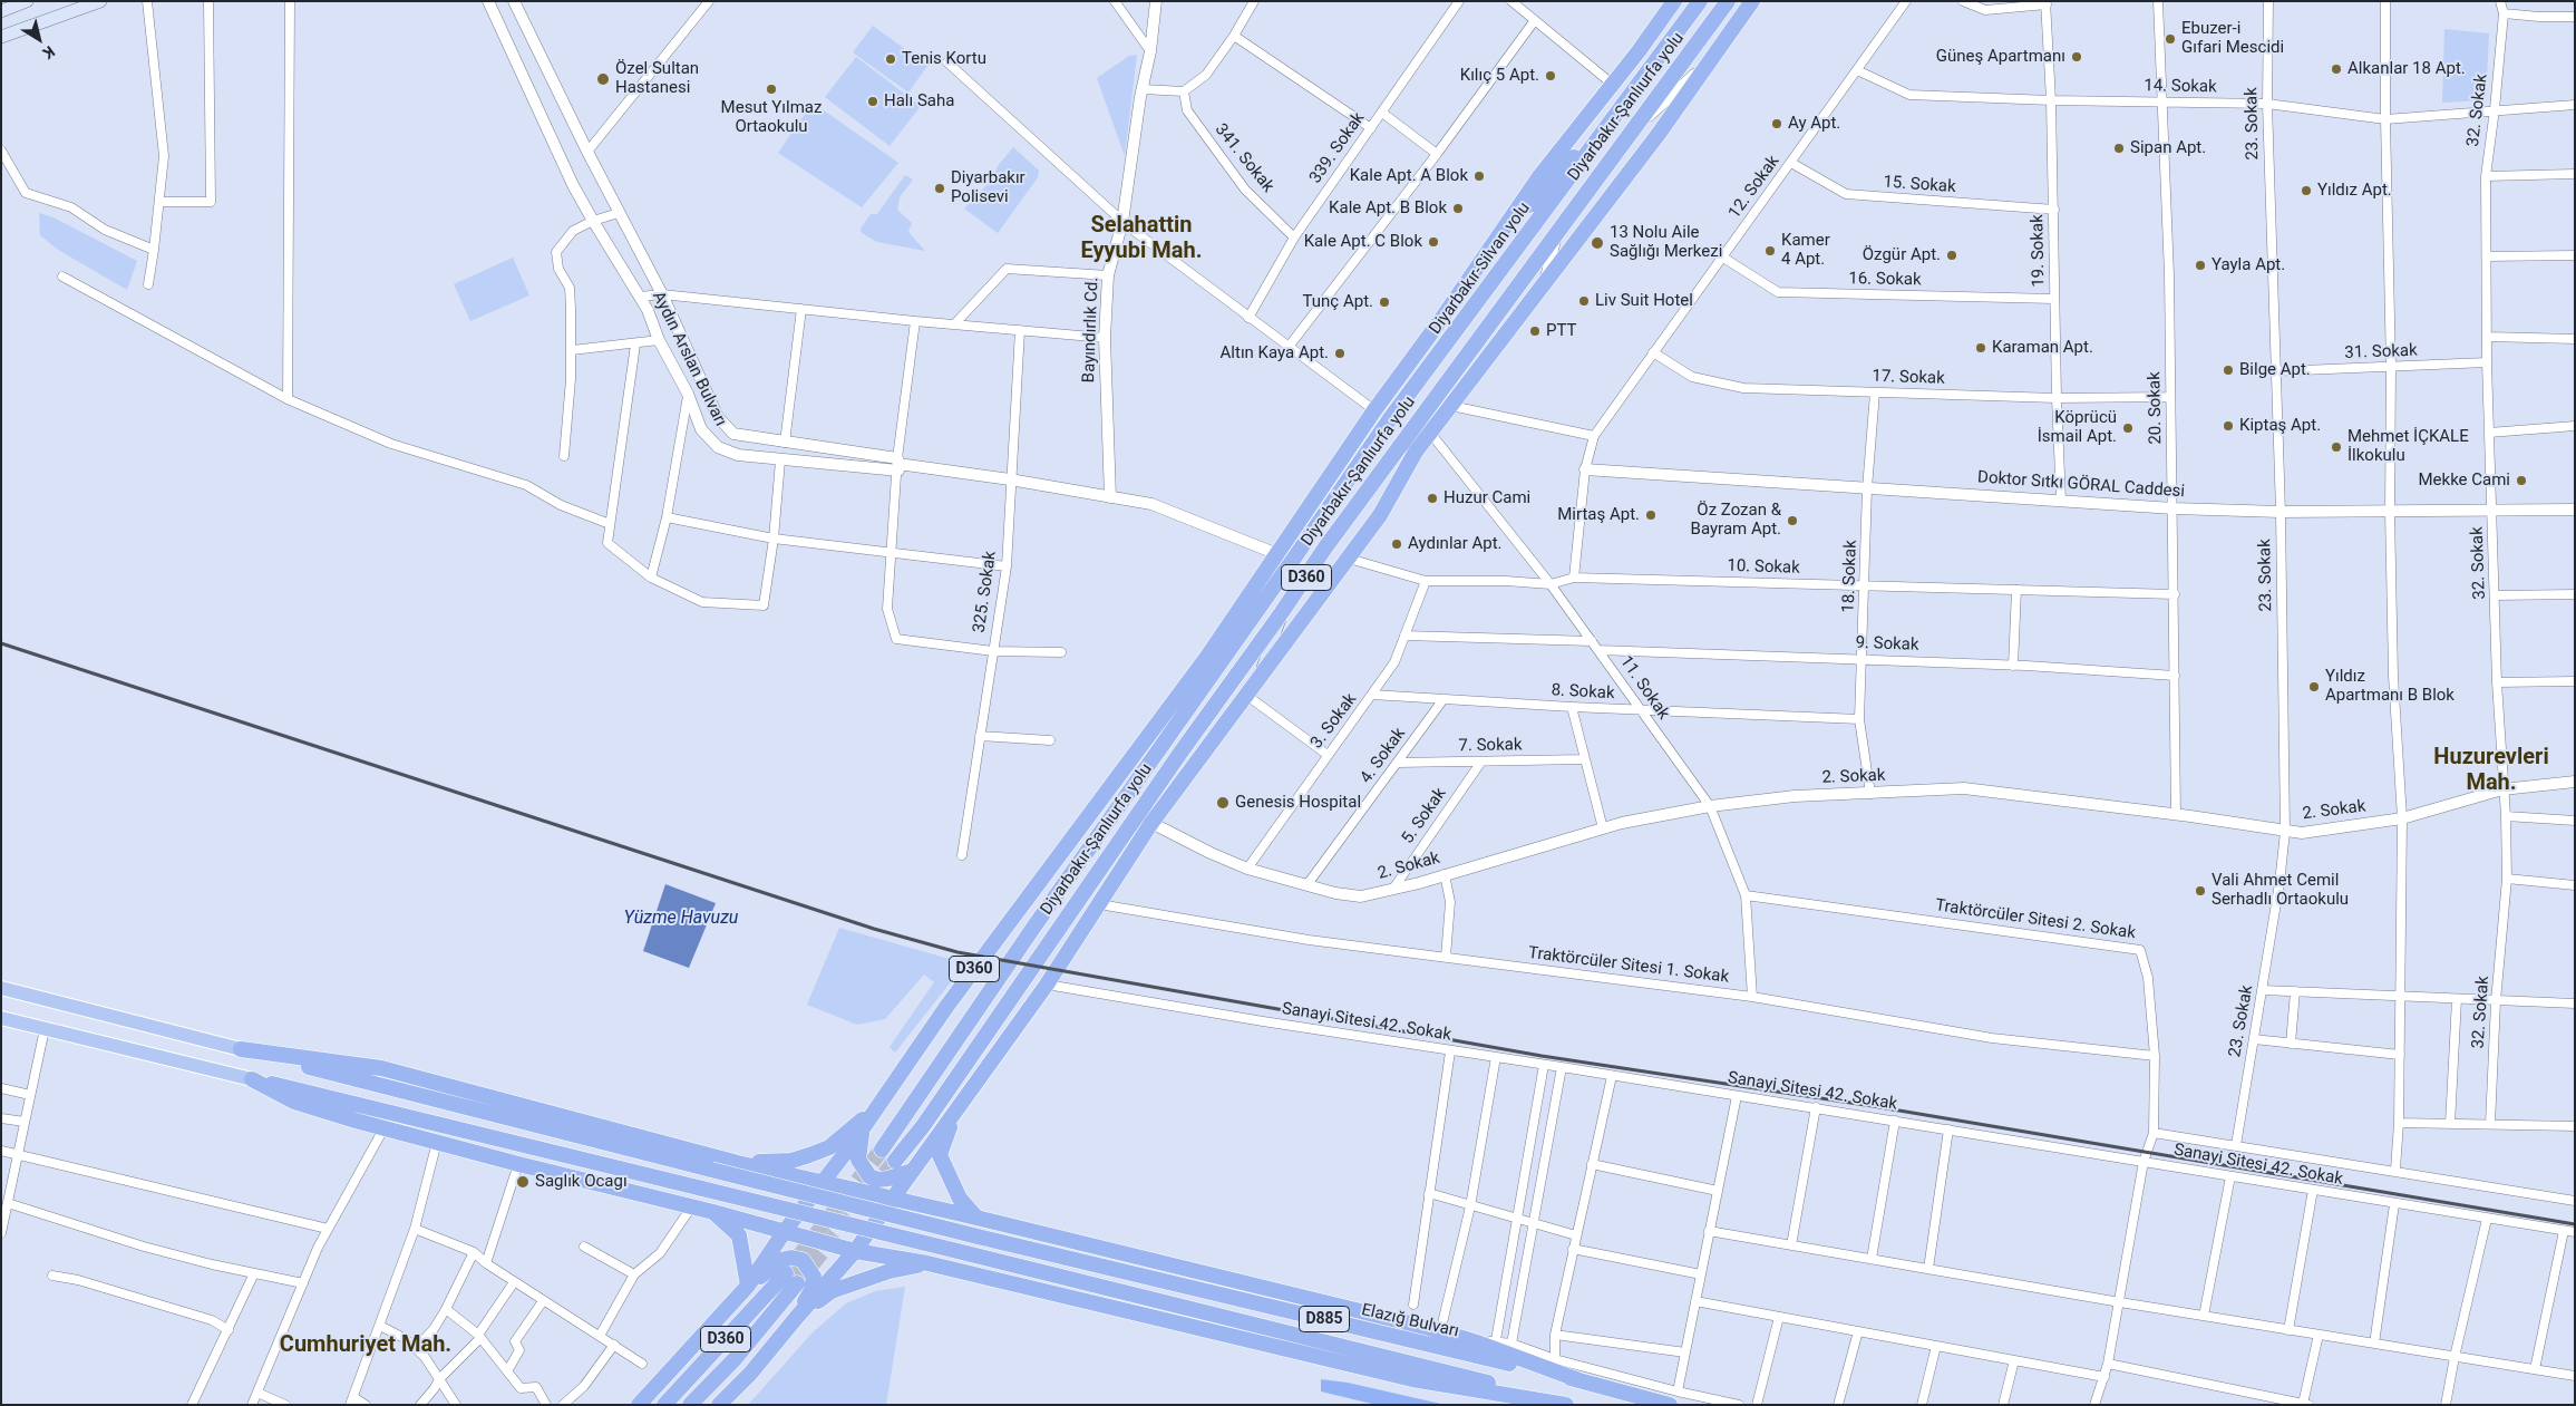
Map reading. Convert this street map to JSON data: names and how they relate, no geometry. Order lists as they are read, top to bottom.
{
  "streets": {
    "highway": [
      "Diyarbakır-Şanlıurfa yolu",
      "Diyarbakır-Silvan yolu",
      "D360",
      "D885",
      "Elazığ Bulvarı"
    ],
    "street": [
      "14. Sokak",
      "32. Sokak",
      "23. Sokak",
      "339. Sokak",
      "341. Sokak",
      "15. Sokak",
      "12. Sokak",
      "19. Sokak",
      "16. Sokak",
      "Bayındırlık Cd.",
      "31. Sokak",
      "Aydın Arslan Bulvarı",
      "17. Sokak",
      "20. Sokak",
      "Doktor Sıtkı GÖRAL Caddesi",
      "10. Sokak",
      "18. Sokak",
      "325. Sokak",
      "9. Sokak",
      "11. Sokak",
      "8. Sokak",
      "3. Sokak",
      "7. Sokak",
      "4. Sokak",
      "2. Sokak",
      "5. Sokak",
      "Traktörcüler Sitesi 2. Sokak",
      "Traktörcüler Sitesi 1. Sokak",
      "Sanayi Sitesi 42. Sokak"
    ]
  },
  "crossings": [
    ["14. Sokak", "32. Sokak"],
    ["14. Sokak", "23. Sokak"],
    ["14. Sokak", "12. Sokak"],
    ["14. Sokak", "19. Sokak"],
    ["14. Sokak", "20. Sokak"],
    ["32. Sokak", "31. Sokak"],
    ["32. Sokak", "Doktor Sıtkı GÖRAL Caddesi"],
    ["32. Sokak", "2. Sokak"],
    ["23. Sokak", "31. Sokak"],
    ["23. Sokak", "Doktor Sıtkı GÖRAL Caddesi"],
    ["23. Sokak", "2. Sokak"],
    ["339. Sokak", "341. Sokak"],
    ["15. Sokak", "12. Sokak"],
    ["15. Sokak", "19. Sokak"],
    ["12. Sokak", "16. Sokak"],
    ["12. Sokak", "17. Sokak"],
    ["12. Sokak", "Doktor Sıtkı GÖRAL Caddesi"],
    ["12. Sokak", "10. Sokak"],
    ["19. Sokak", "16. Sokak"],
    ["19. Sokak", "17. Sokak"],
    ["19. Sokak", "Doktor Sıtkı GÖRAL Caddesi"],
    ["Diyarbakır-Silvan yolu", "D360"],
    ["Bayındırlık Cd.", "Aydın Arslan Bulvarı"],
    ["Aydın Arslan Bulvarı", "D360"],
    ["Aydın Arslan Bulvarı", "325. Sokak"],
    ["17. Sokak", "20. Sokak"],
    ["17. Sokak", "18. Sokak"],
    ["20. Sokak", "Doktor Sıtkı GÖRAL Caddesi"],
    ["20. Sokak", "10. Sokak"],
    ["20. Sokak", "9. Sokak"],
    ["20. Sokak", "2. Sokak"],
    ["Doktor Sıtkı GÖRAL Caddesi", "18. Sokak"],
    ["10. Sokak", "18. Sokak"],
    ["10. Sokak", "11. Sokak"],
    ["10. Sokak", "3. Sokak"],
    ["18. Sokak", "9. Sokak"],
    ["18. Sokak", "8. Sokak"],
    ["18. Sokak", "2. Sokak"],
    ["9. Sokak", "11. Sokak"],
    ["11. Sokak", "8. Sokak"],
    ["11. Sokak", "2. Sokak"],
    ["11. Sokak", "Traktörcüler Sitesi 2. Sokak"],
    ["11. Sokak", "Traktörcüler Sitesi 1. Sokak"],
    ["8. Sokak", "3. Sokak"],
    ["8. Sokak", "4. Sokak"],
    ["3. Sokak", "2. Sokak"],
    ["7. Sokak", "4. Sokak"],
    ["7. Sokak", "5. Sokak"],
    ["4. Sokak", "2. Sokak"],
    ["2. Sokak", "5. Sokak"],
    ["Traktörcüler Sitesi 2. Sokak", "Traktörcüler Sitesi 1. Sokak"],
    ["Traktörcüler Sitesi 2. Sokak", "Sanayi Sitesi 42. Sokak"]
  ],
  "districts": ["Selahattin Eyyubi Mah.", "Huzurevleri Mah.", "Cumhuriyet Mah."],
  "water": ["Yüzme Havuzu"],
  "places": [
    "Ebuzer-i Gıfari Mescidi",
    "Güneş Apartmanı",
    "Tenis Kortu",
    "Alkanlar 18 Apt.",
    "Kılıç 5 Apt.",
    "Özel Sultan Hastanesi",
    "Mesut Yılmaz Ortaokulu",
    "Halı Saha",
    "Ay Apt.",
    "Sipan Apt.",
    "Kale Apt. A Blok",
    "Diyarbakır Polisevi",
    "Yıldız Apt.",
    "Kale Apt. B Blok",
    "Kale Apt. C Blok",
    "13 Nolu Aile Sağlığı Merkezi",
    "Kamer 4 Apt.",
    "Özgür Apt.",
    "Yayla Apt.",
    "Liv Suit Hotel",
    "Tunç Apt.",
    "PTT",
    "Karaman Apt.",
    "Altın Kaya Apt.",
    "Bilge Apt.",
    "Kiptaş Apt.",
    "Köprücü İsmail Apt.",
    "Mehmet İÇKALE İlkokulu",
    "Mekke Cami",
    "Huzur Cami",
    "Mirtaş Apt.",
    "Öz Zozan & Bayram Apt.",
    "Aydınlar Apt.",
    "Yıldız Apartmanı B Blok",
    "Genesis Hospital",
    "Vali Ahmet Cemil Serhadlı Ortaokulu",
    "Saglık Ocagı"
  ],
  "north": "bottom right"
}
